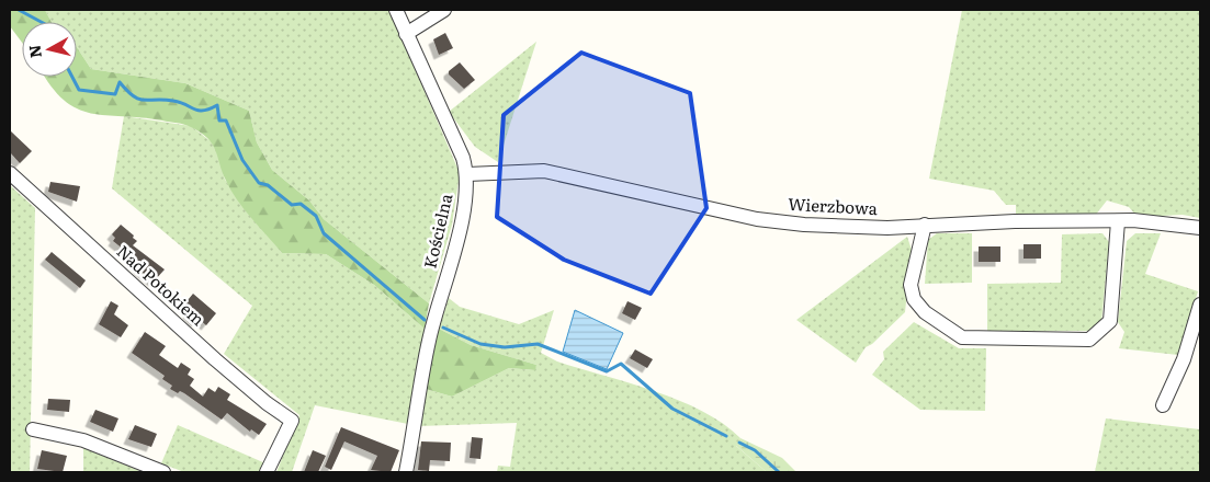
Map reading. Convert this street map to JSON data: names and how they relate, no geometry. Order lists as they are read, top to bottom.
{
  "streets": {
    "street": ["Wierzbowa", "Kościelna", "Nad Potokiem"]
  },
  "crossings": [
    ["Wierzbowa", "Kościelna"]
  ],
  "north": "left"
}
